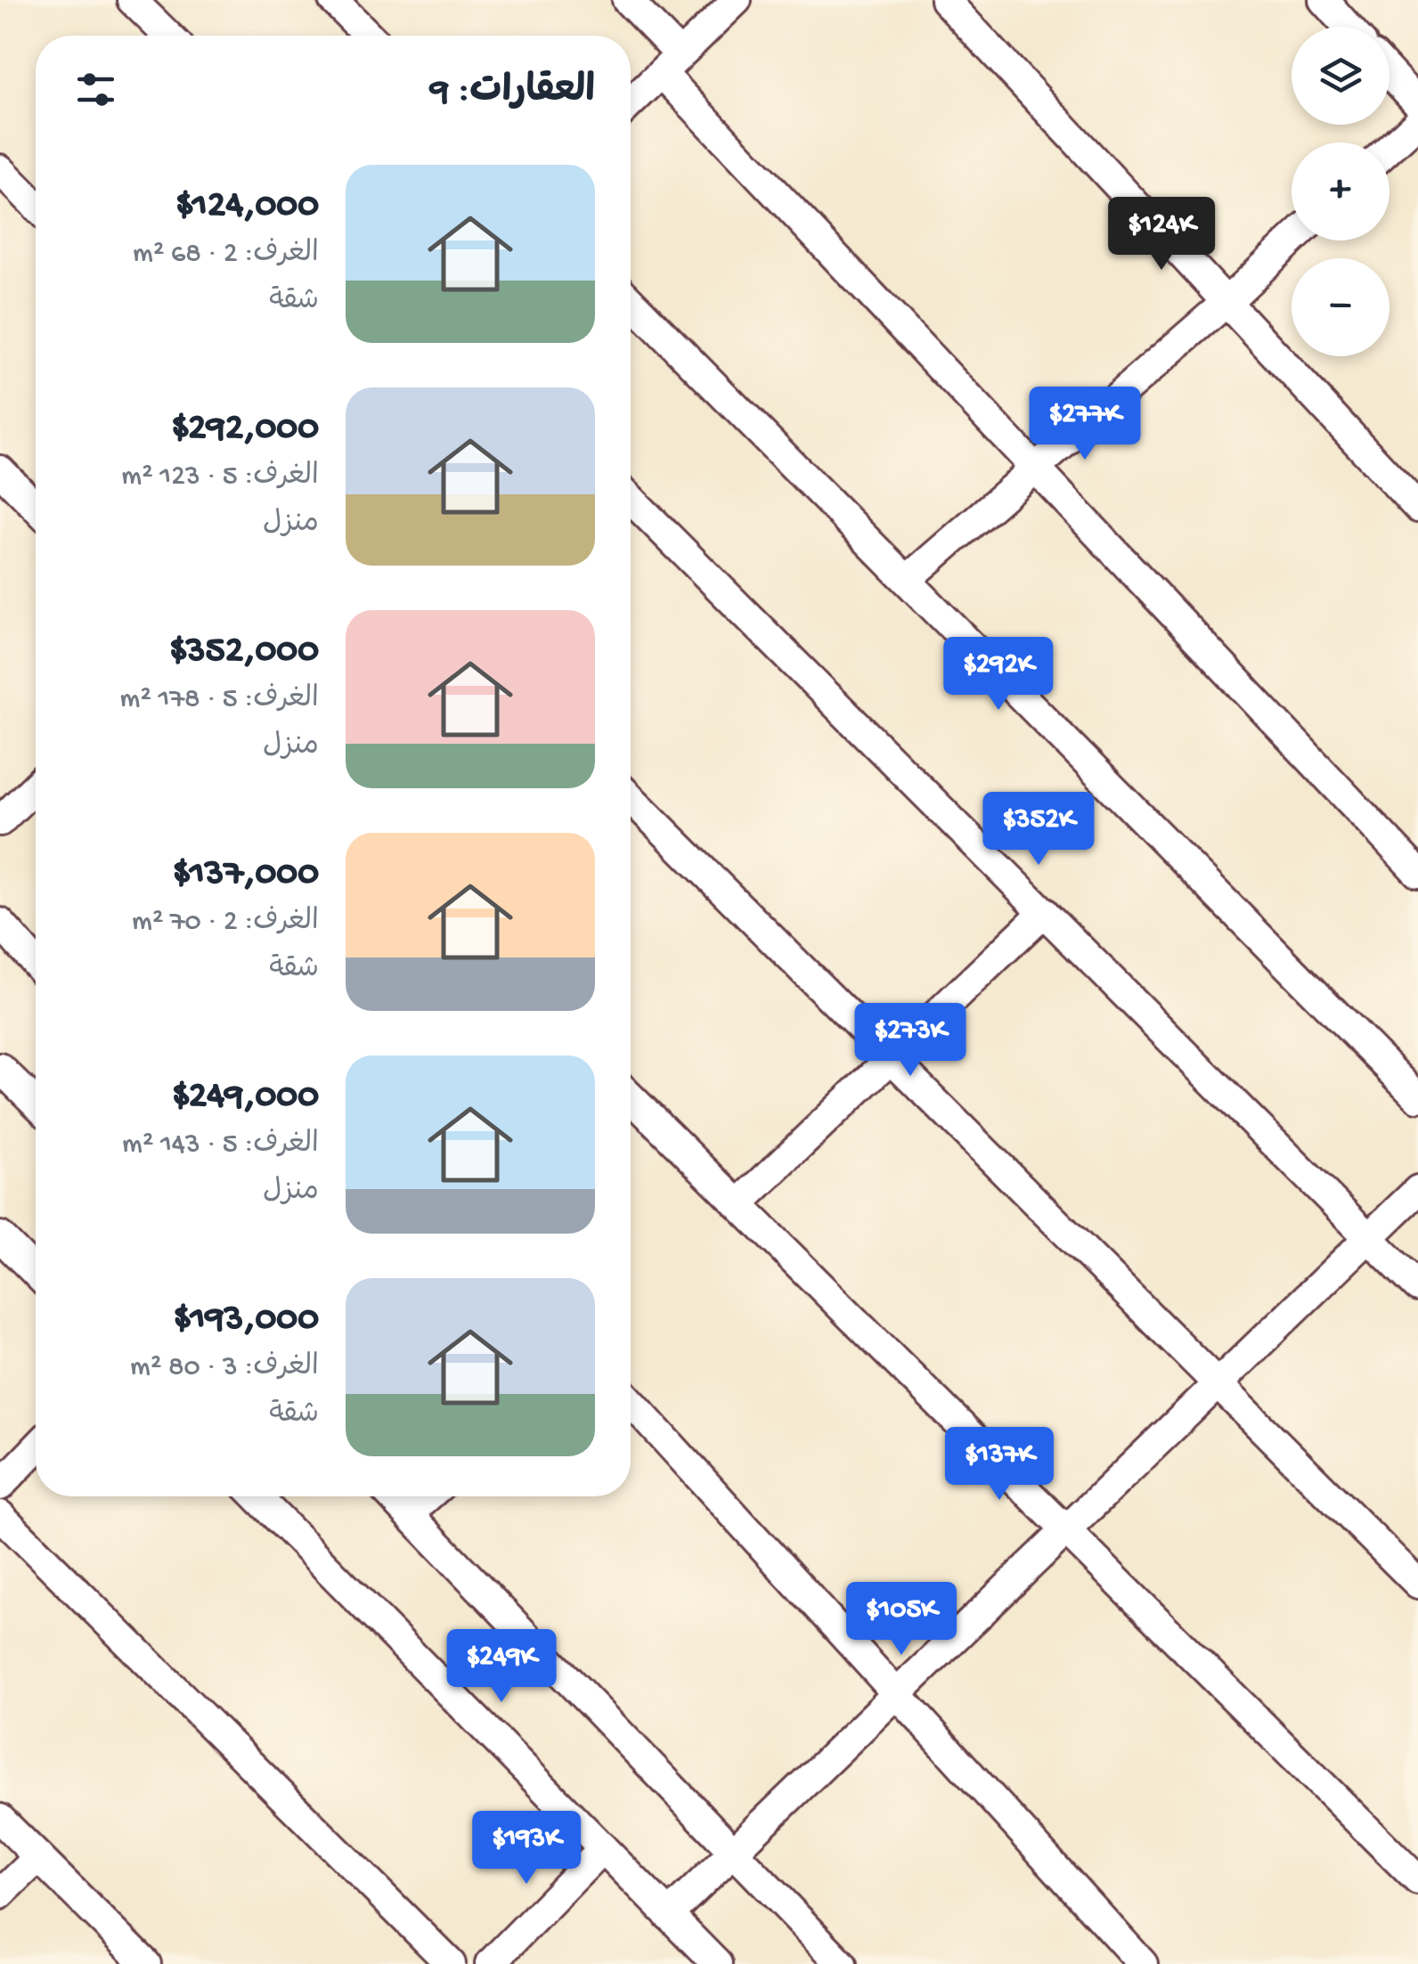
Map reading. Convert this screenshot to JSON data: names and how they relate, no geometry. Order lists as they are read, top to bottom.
{
  "page": {
    "map_buttons": ["+", "−"],
    "heading": "العقارات: 9",
    "list": [
      {
        "name": "$124,000",
        "note": "الغرف: 2 · 68 m² · شقة"
      },
      {
        "name": "$292,000",
        "note": "الغرف: 5 · 123 m² · منزل"
      },
      {
        "name": "$352,000",
        "note": "الغرف: 5 · 178 m² · منزل"
      },
      {
        "name": "$137,000",
        "note": "الغرف: 2 · 70 m² · شقة"
      },
      {
        "name": "$249,000",
        "note": "الغرف: 5 · 143 m² · منزل"
      },
      {
        "name": "$193,000",
        "note": "الغرف: 3 · 80 m² · شقة"
      }
    ],
    "price": [
      "$124K",
      "$277K",
      "$292K",
      "$352K",
      "$273K",
      "$137K",
      "$105K",
      "$249K",
      "$193K"
    ]
  }
}
